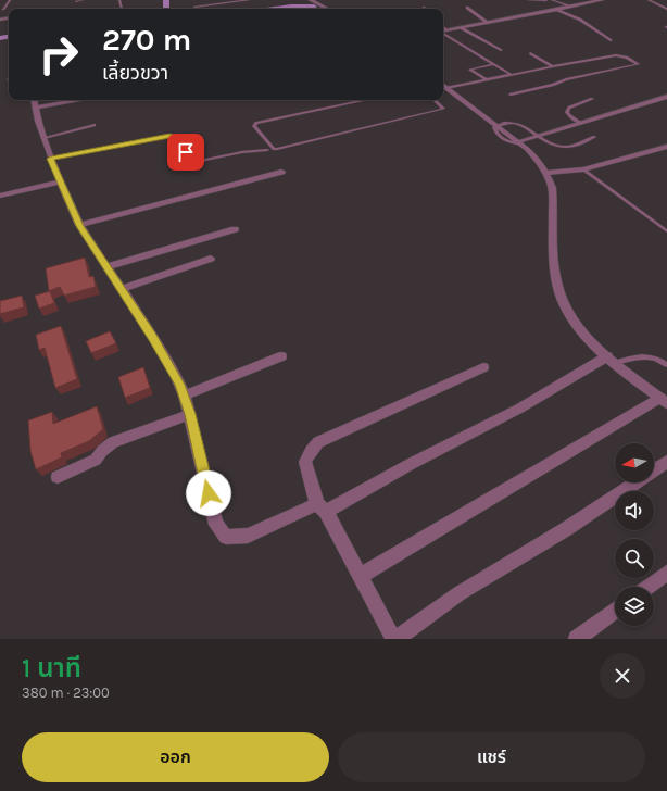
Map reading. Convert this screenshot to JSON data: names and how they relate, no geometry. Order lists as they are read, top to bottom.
{
  "north": "left",
  "page": {
    "turn": ["270 m", "เลี้ยวขวา"],
    "heading": ["1 นาที", "380 m · 23:00"],
    "buttons": ["ออก", "แชร์"]
  }
}
